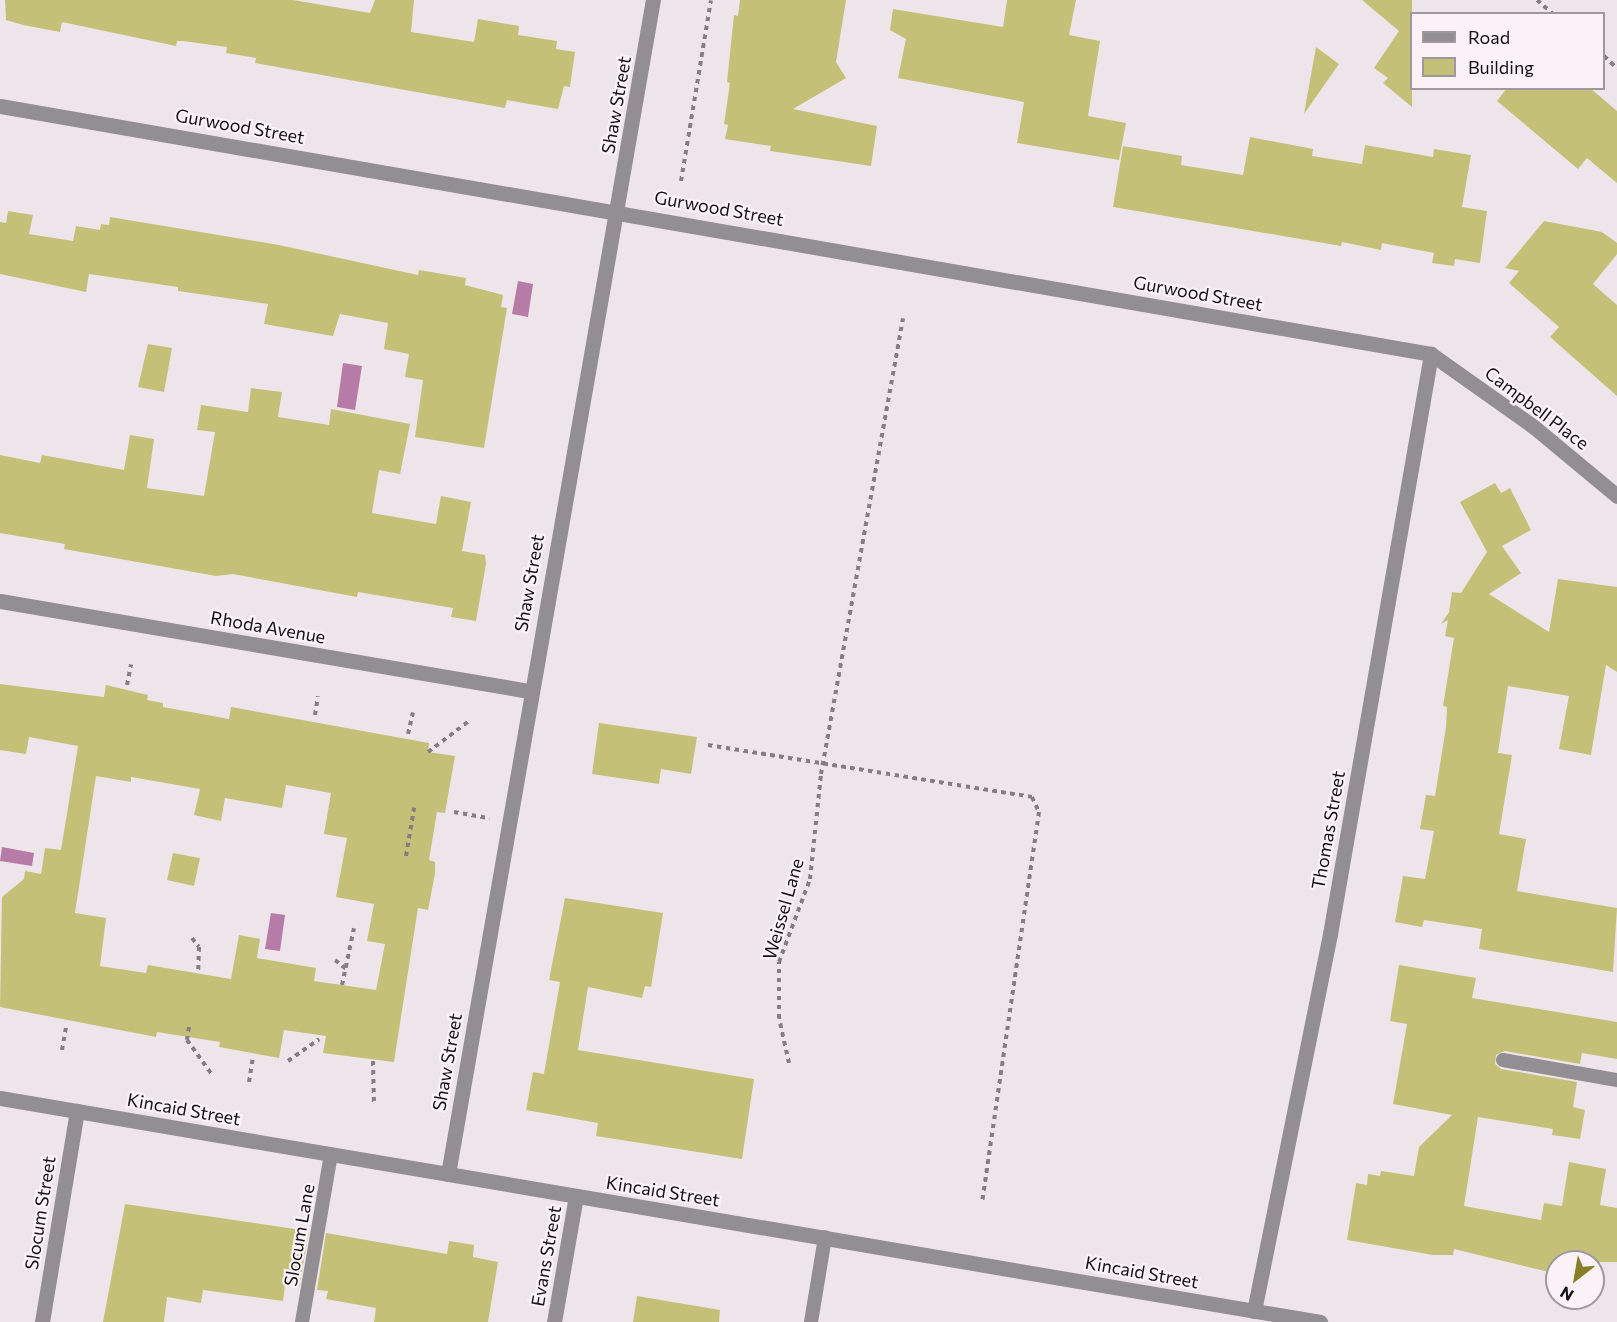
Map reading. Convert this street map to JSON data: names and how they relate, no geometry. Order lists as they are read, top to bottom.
{
  "streets": {
    "street": [
      "Shaw Street",
      "Gurwood Street",
      "Campbell Place",
      "Rhoda Avenue",
      "Thomas Street",
      "Kincaid Street",
      "Slocum Street",
      "Evans Street"
    ],
    "lane": ["Slocum Lane"],
    "path": ["Weissel Lane"]
  },
  "crossings": [
    ["Shaw Street", "Gurwood Street"],
    ["Shaw Street", "Rhoda Avenue"],
    ["Shaw Street", "Kincaid Street"],
    ["Gurwood Street", "Campbell Place"],
    ["Gurwood Street", "Thomas Street"],
    ["Campbell Place", "Thomas Street"],
    ["Thomas Street", "Kincaid Street"],
    ["Kincaid Street", "Slocum Street"],
    ["Kincaid Street", "Slocum Lane"],
    ["Kincaid Street", "Evans Street"]
  ],
  "legend": ["Road", "Building"],
  "north": "bottom left"
}
